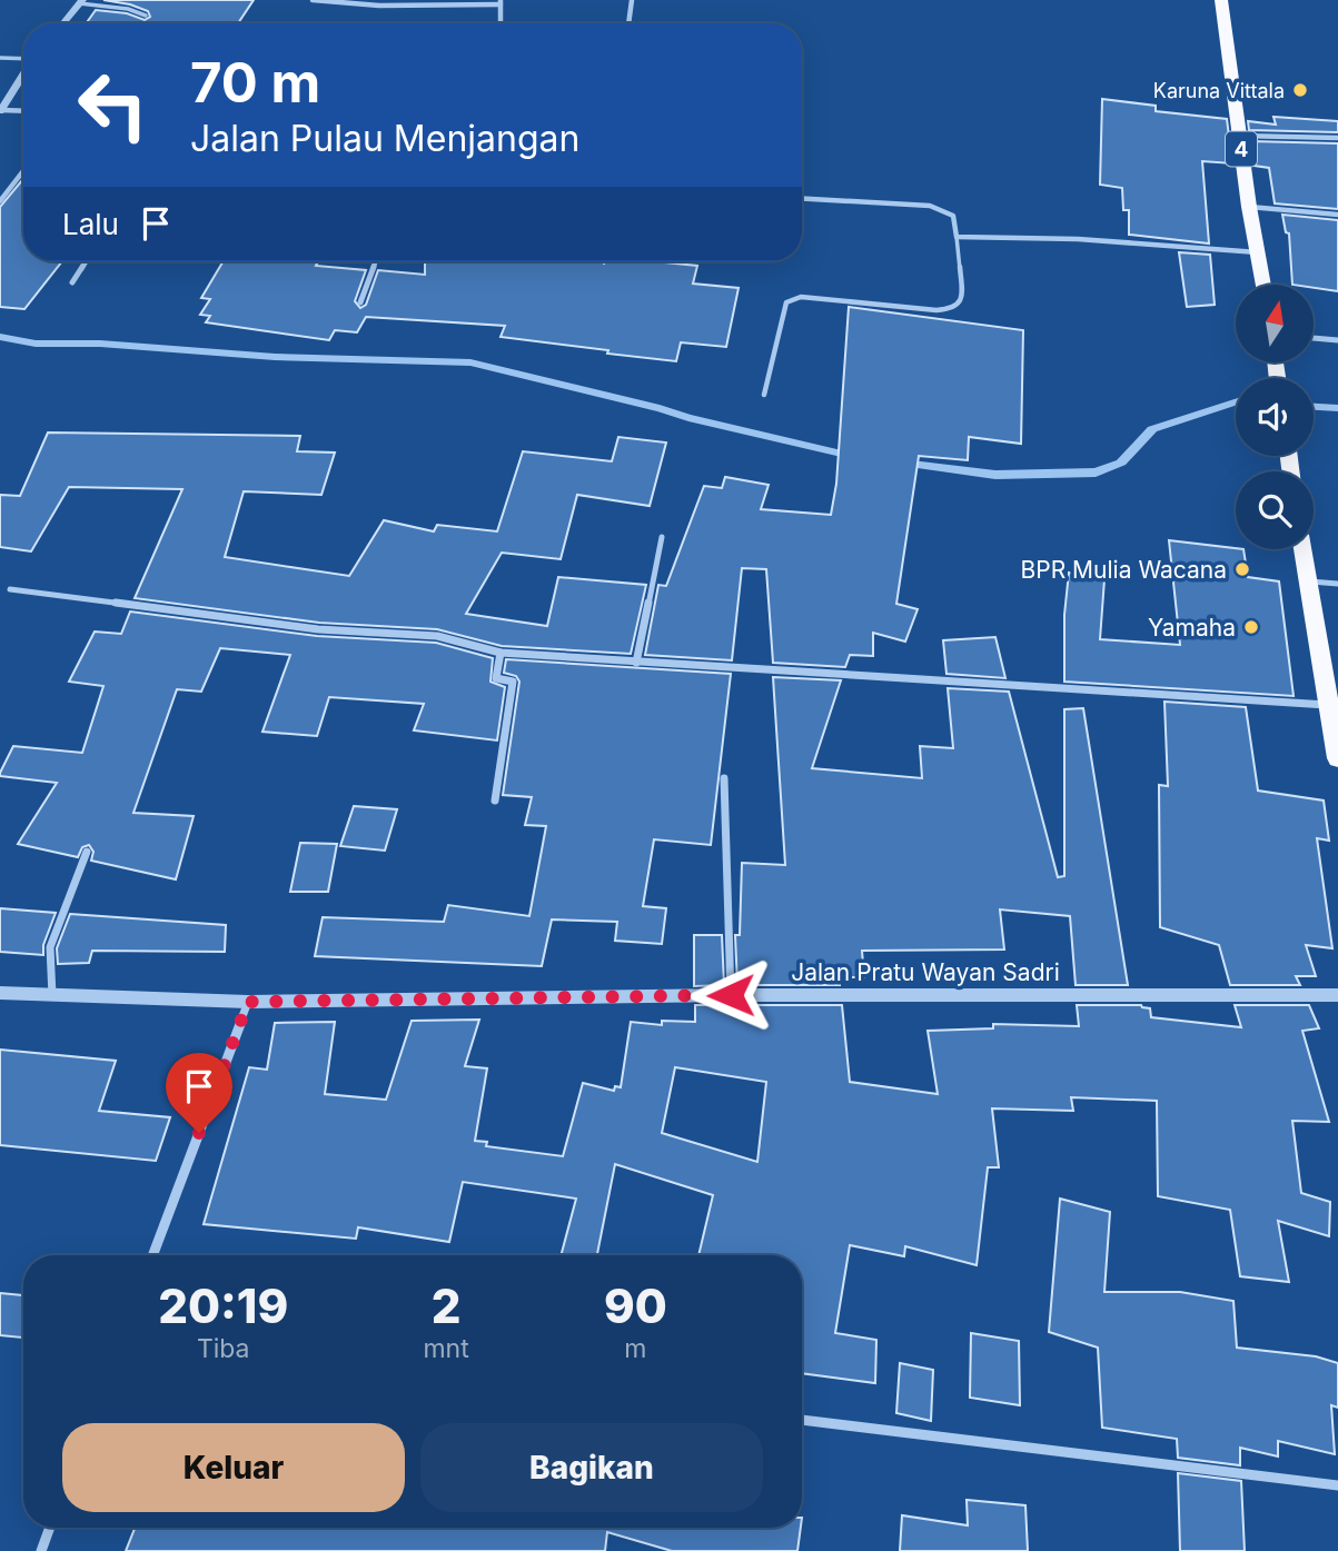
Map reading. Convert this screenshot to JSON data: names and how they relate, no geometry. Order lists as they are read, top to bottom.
{
  "streets": {
    "highway": ["4"],
    "street": ["Jalan Pratu Wayan Sadri"]
  },
  "places": ["Karuna Vittala", "BPR Mulia Wacana", "Yamaha"],
  "north": "top",
  "page": {
    "turn": ["70 m", "Jalan Pulau Menjangan"],
    "then": "Lalu",
    "eta": [
      "20:19",
      "Tiba",
      "2",
      "mnt",
      "90",
      "m"
    ],
    "buttons": ["Keluar", "Bagikan"]
  }
}
